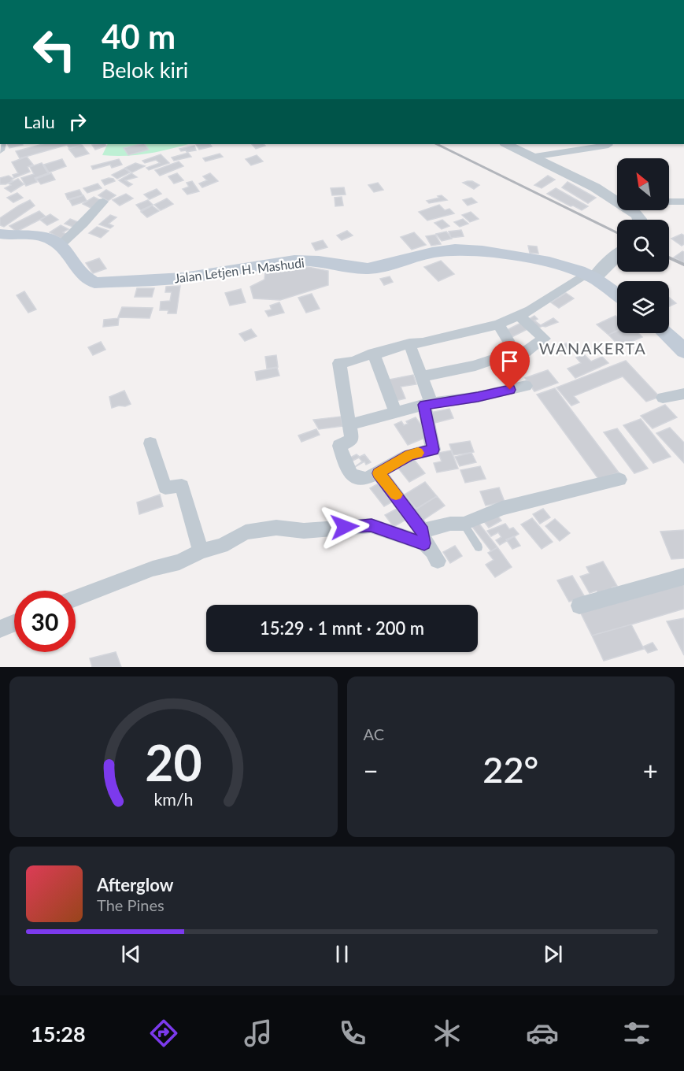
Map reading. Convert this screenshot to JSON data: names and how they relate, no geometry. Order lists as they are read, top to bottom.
{
  "streets": {
    "main road": ["Jalan Letjen H. Mashudi"]
  },
  "districts": ["WANAKERTA"],
  "north": "top left",
  "page": {
    "turn": ["40 m", "Belok kiri"],
    "then": "Lalu",
    "limit": "30",
    "trip": "15:29 · 1 mnt · 200 m",
    "tile": "AC",
    "heat": ["−", "22°", "+"],
    "song": ["Afterglow", "The Pines"],
    "tabs": "15:28",
    "gauge": ["20", "km/h"]
  }
}
